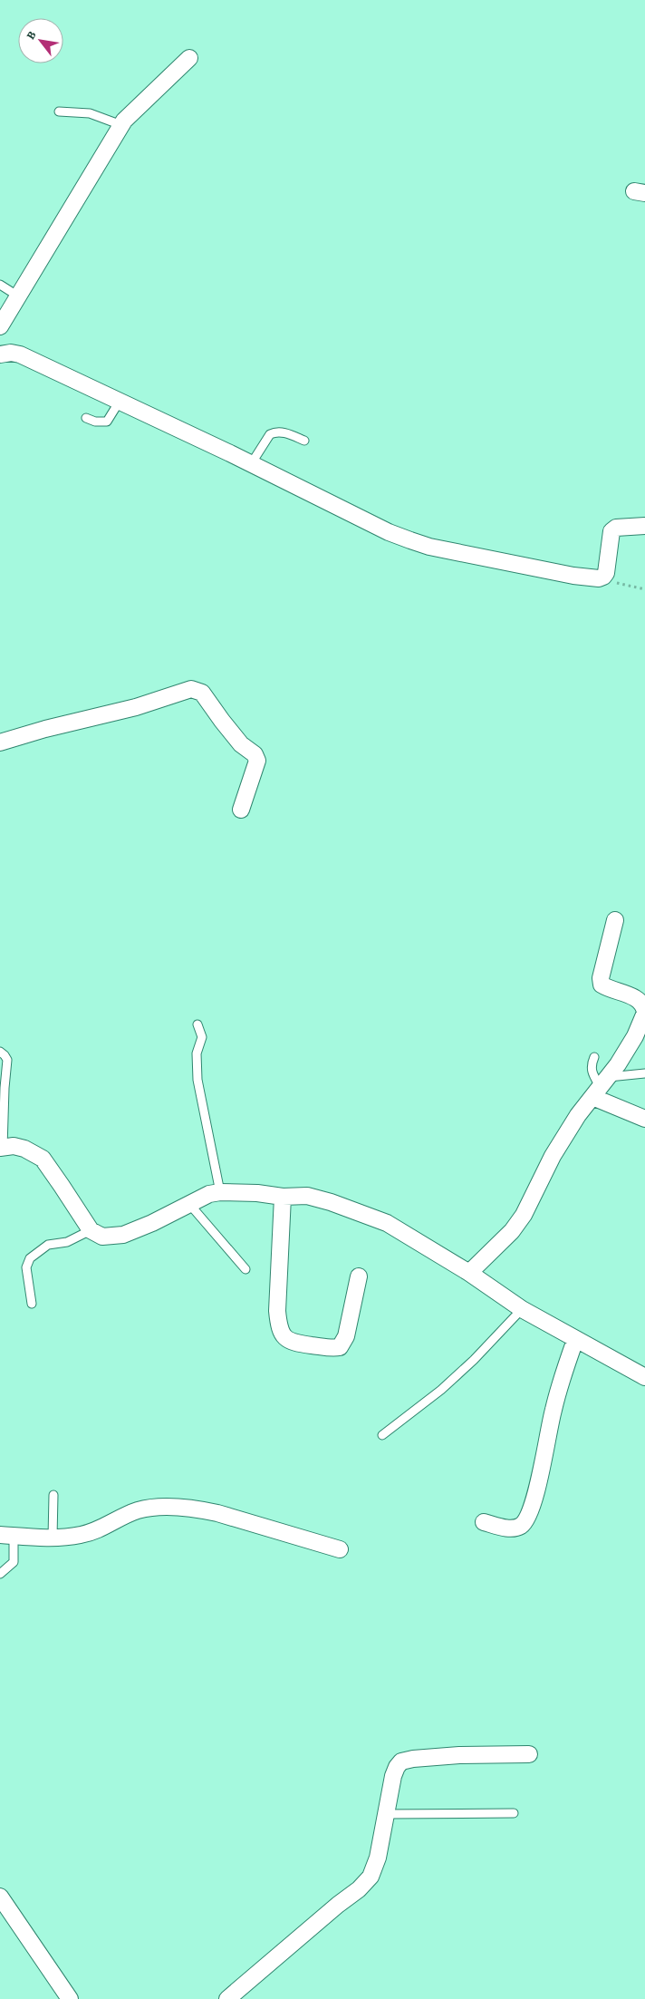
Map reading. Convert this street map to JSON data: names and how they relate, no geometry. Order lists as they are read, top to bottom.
{
  "north": "top left"
}
